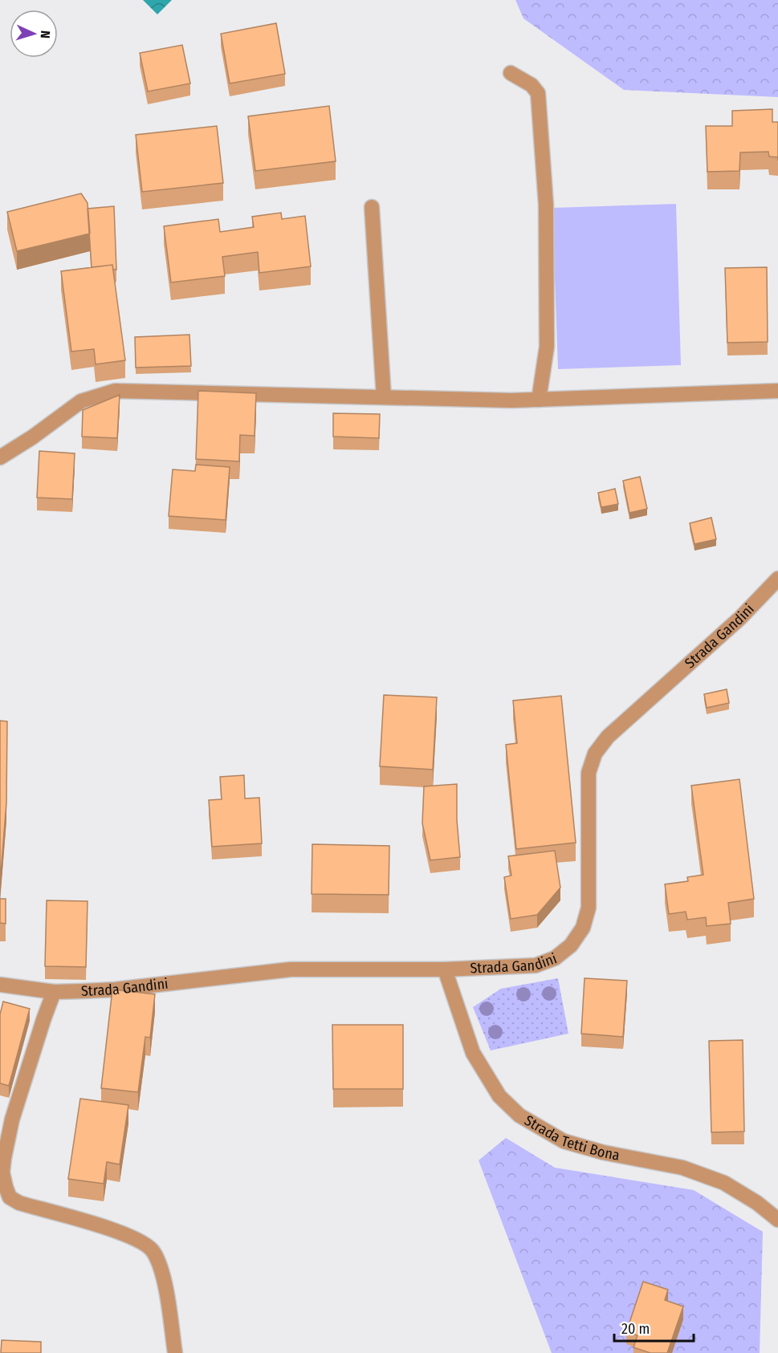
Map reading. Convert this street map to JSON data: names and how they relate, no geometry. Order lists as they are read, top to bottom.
{
  "streets": {
    "street": ["Strada Gandini", "Strada Tetti Bona"]
  },
  "crossings": [
    ["Strada Gandini", "Strada Tetti Bona"]
  ],
  "scale_bar": "20 m",
  "north": "right"
}
